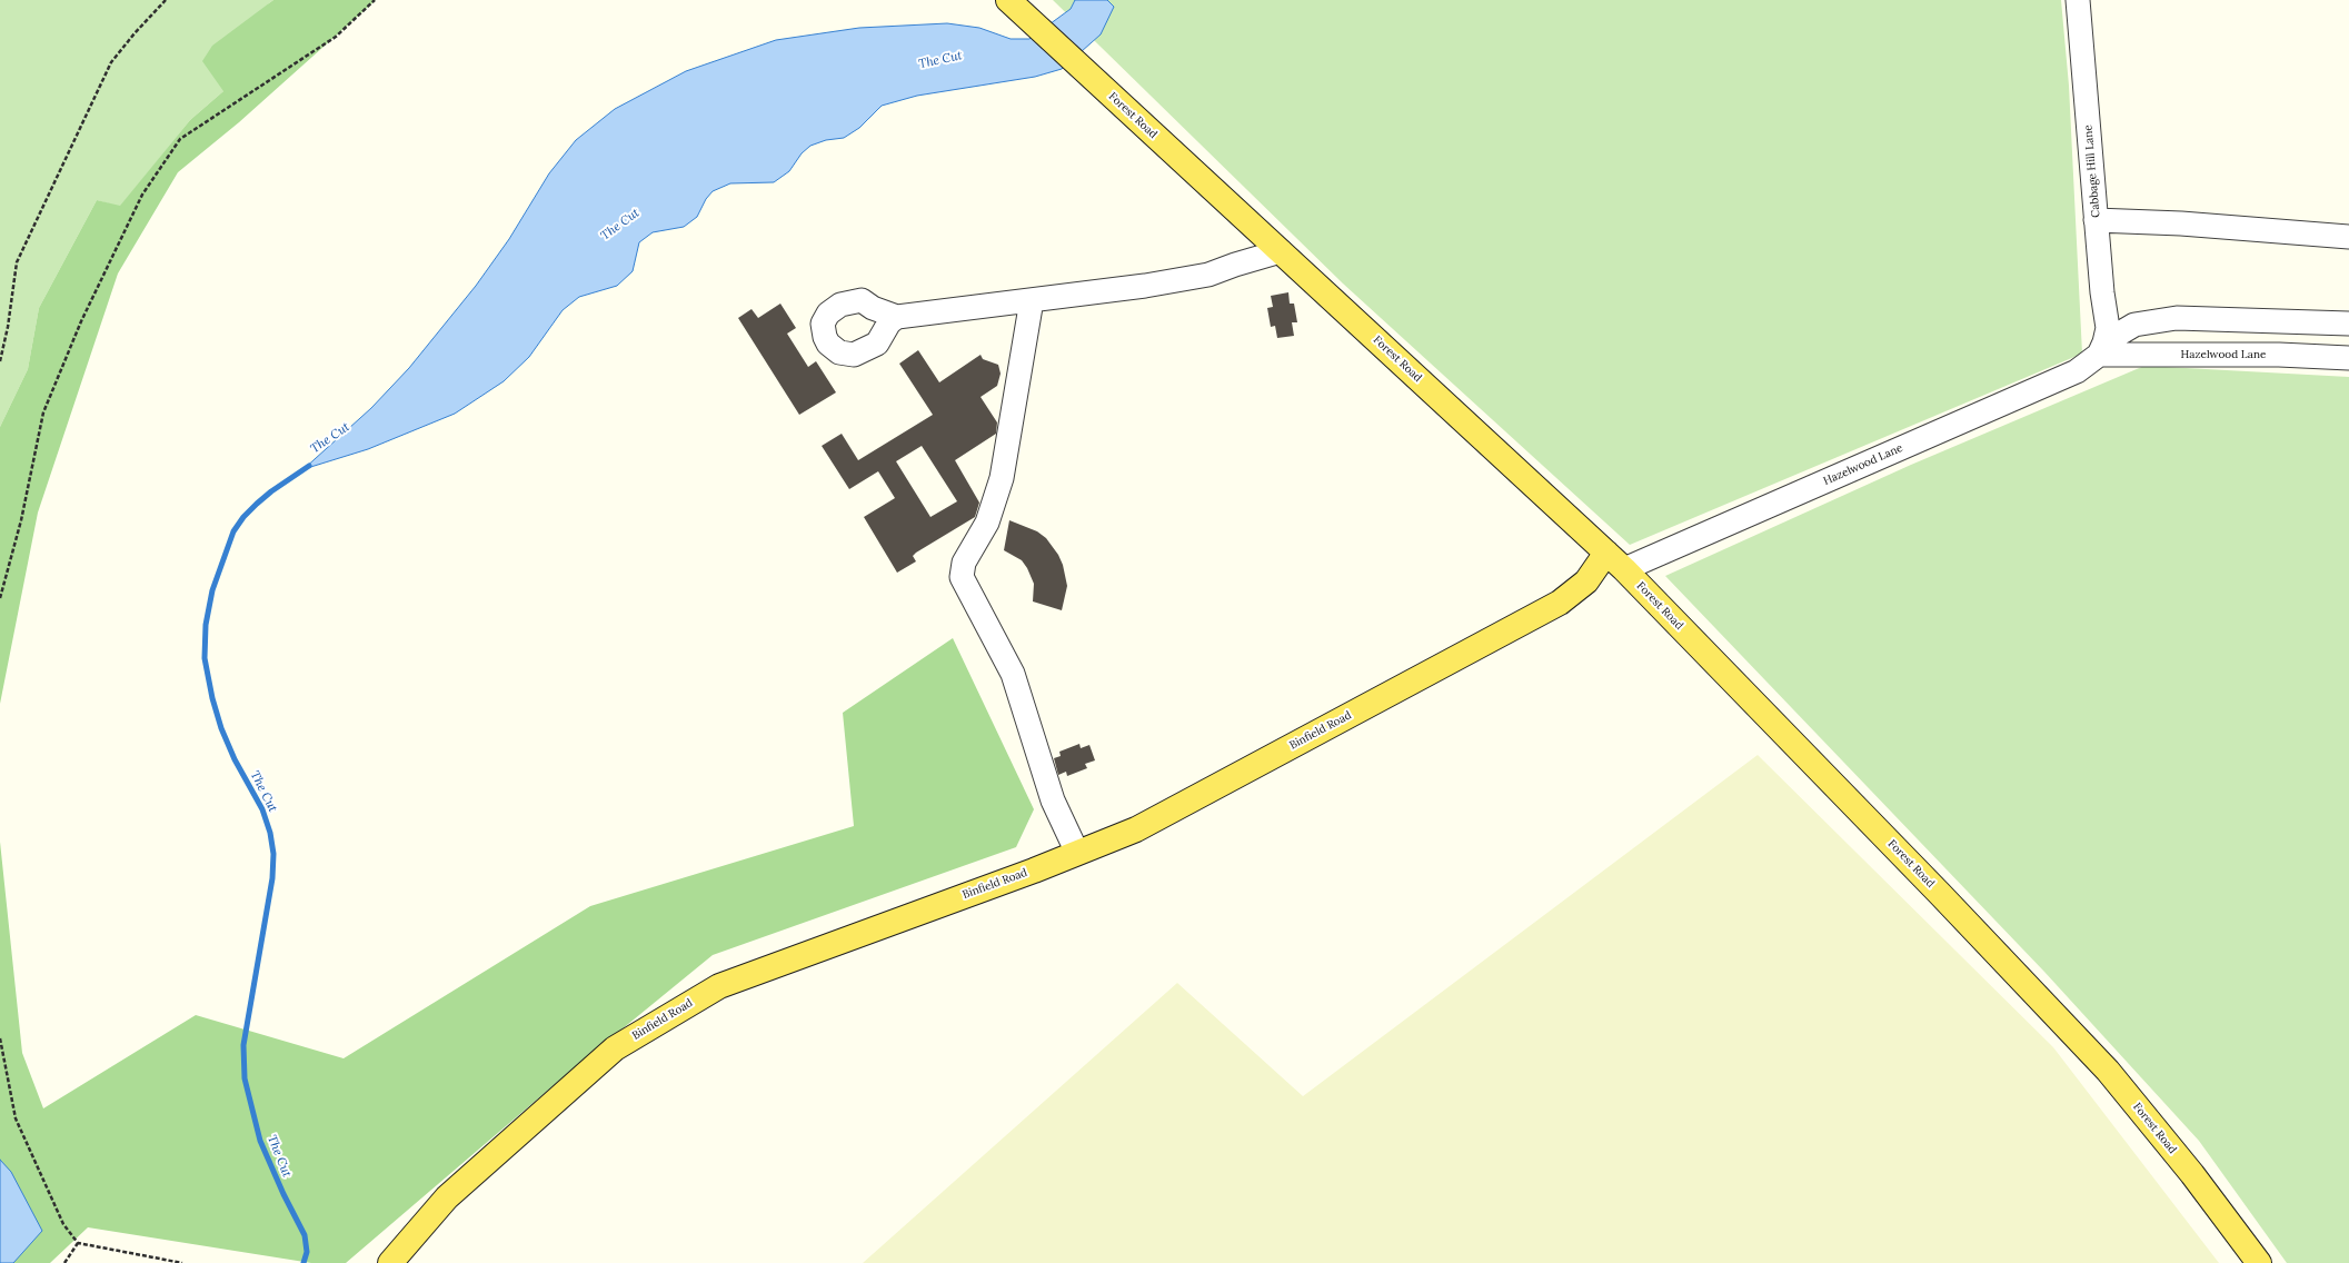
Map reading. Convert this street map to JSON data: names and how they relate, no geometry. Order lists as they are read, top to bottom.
{
  "streets": {
    "main road": ["Forest Road", "Binfield Road"],
    "street": ["Cabbage Hill Lane", "Hazelwood Lane"]
  },
  "crossings": [
    ["Forest Road", "Hazelwood Lane"],
    ["Forest Road", "Binfield Road"],
    ["Cabbage Hill Lane", "Hazelwood Lane"]
  ],
  "water": ["The Cut"]
}
